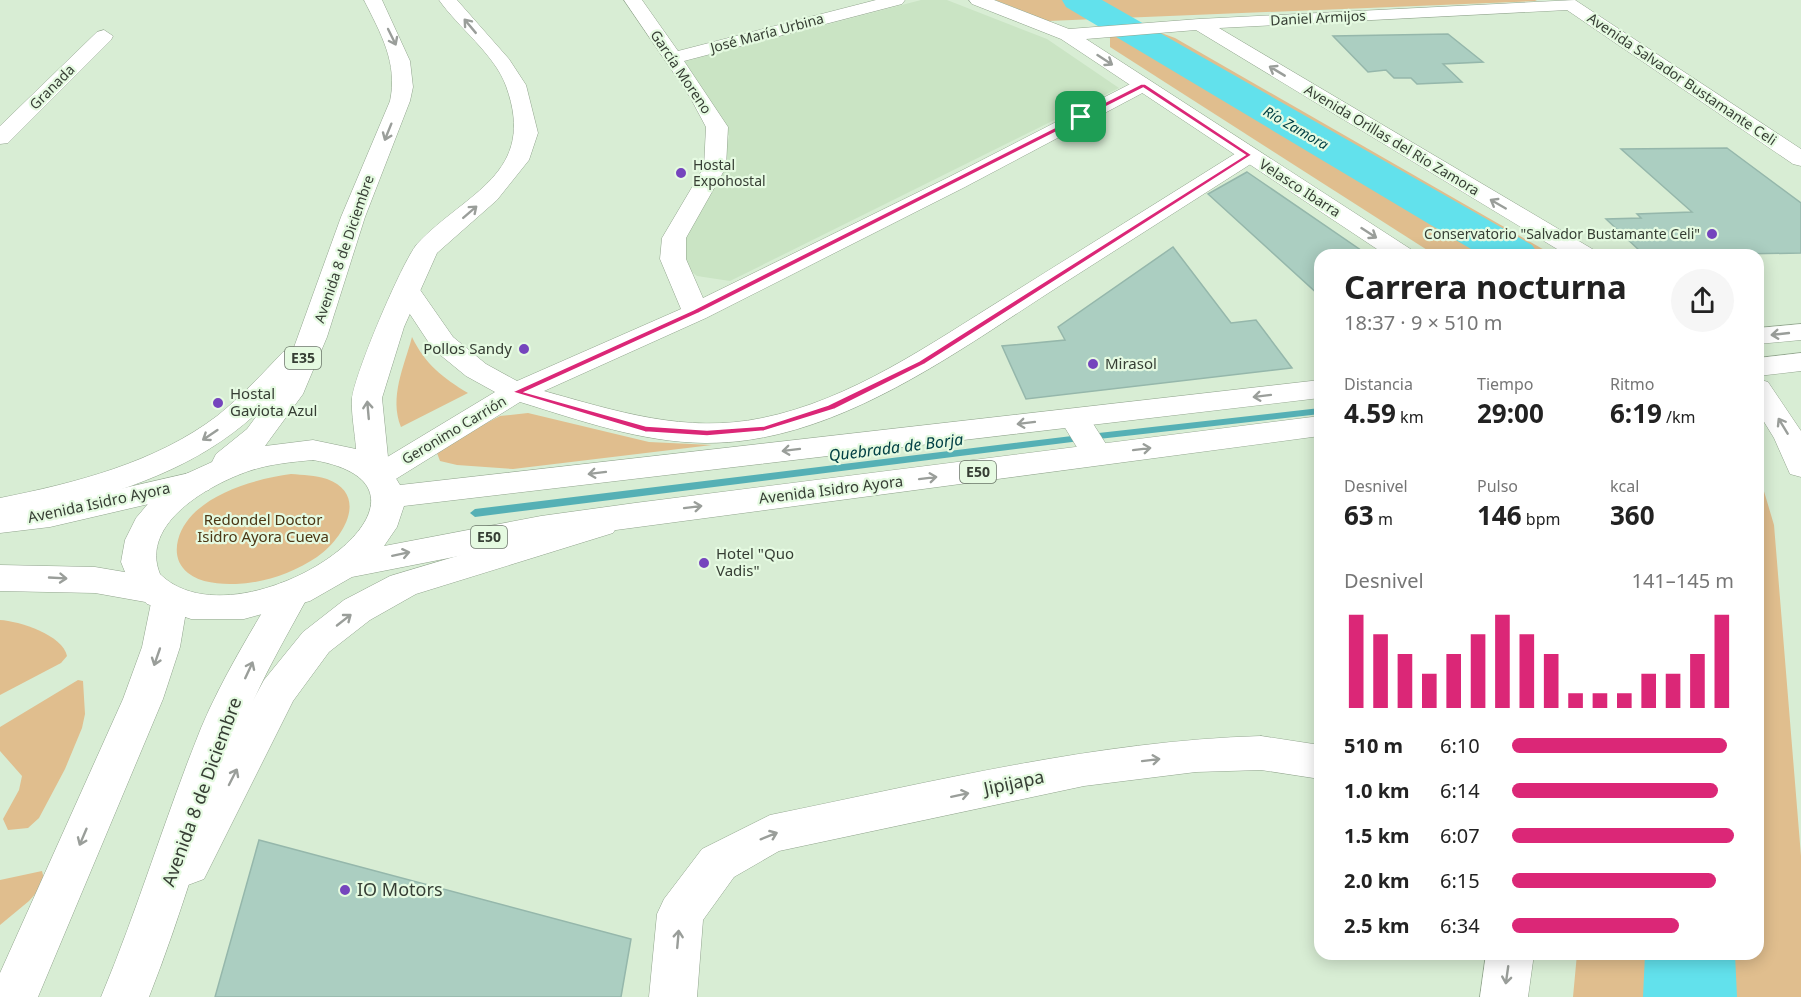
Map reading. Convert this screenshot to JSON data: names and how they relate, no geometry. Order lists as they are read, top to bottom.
{
  "streets": {
    "main road": [
      "Daniel Armijos",
      "José María Urbina",
      "García Moreno",
      "Avenida Salvador Bustamante Celi",
      "Granada",
      "Avenida Orillas del Rio Zamora",
      "Velasco Ibarra",
      "Avenida 8 de Diciembre",
      "E35",
      "Geronimo Carrión",
      "E50",
      "Avenida Isidro Ayora",
      "Jipijapa"
    ]
  },
  "crossings": [
    ["Daniel Armijos", "Avenida Salvador Bustamante Celi"],
    ["Daniel Armijos", "Avenida Orillas del Rio Zamora"],
    ["Daniel Armijos", "Velasco Ibarra"],
    ["José María Urbina", "García Moreno"],
    ["García Moreno", "Geronimo Carrión"],
    ["Velasco Ibarra", "Geronimo Carrión"],
    ["Avenida 8 de Diciembre", "E35"],
    ["Avenida 8 de Diciembre", "Geronimo Carrión"],
    ["Avenida 8 de Diciembre", "Avenida Isidro Ayora"],
    ["E35", "Geronimo Carrión"],
    ["E35", "Avenida Isidro Ayora"],
    ["Geronimo Carrión", "Avenida Isidro Ayora"]
  ],
  "one_way": ["Avenida Orillas del Rio Zamora", "Velasco Ibarra", "Jipijapa"],
  "water": ["Río Zamora", "Quebrada de Borja"],
  "parks": ["Redondel Doctor Isidro Ayora Cueva"],
  "places": [
    "Hostal Expohostal",
    "Conservatorio \"Salvador Bustamante Celi\"",
    "Pollos Sandy",
    "Mirasol",
    "Hostal Gaviota Azul",
    "Hotel \"Quo Vadis\"",
    "IO Motors"
  ],
  "page": {
    "heading": ["Carrera nocturna", "18:37 · 9 × 510 m"],
    "stats": [
      ["Distancia", "4.59 km"],
      ["Tiempo", "29:00"],
      ["Ritmo", "6:19 /km"],
      ["Desnivel", "63 m"],
      ["Pulso", "146 bpm"],
      ["kcal", "360"]
    ],
    "chart": ["Desnivel", "141–145 m"],
    "list": [
      {
        "name": "510 m",
        "note": "6:10"
      },
      {
        "name": "1.0 km",
        "note": "6:14"
      },
      {
        "name": "1.5 km",
        "note": "6:07"
      },
      {
        "name": "2.0 km",
        "note": "6:15"
      },
      {
        "name": "2.5 km",
        "note": "6:34"
      }
    ]
  }
}
